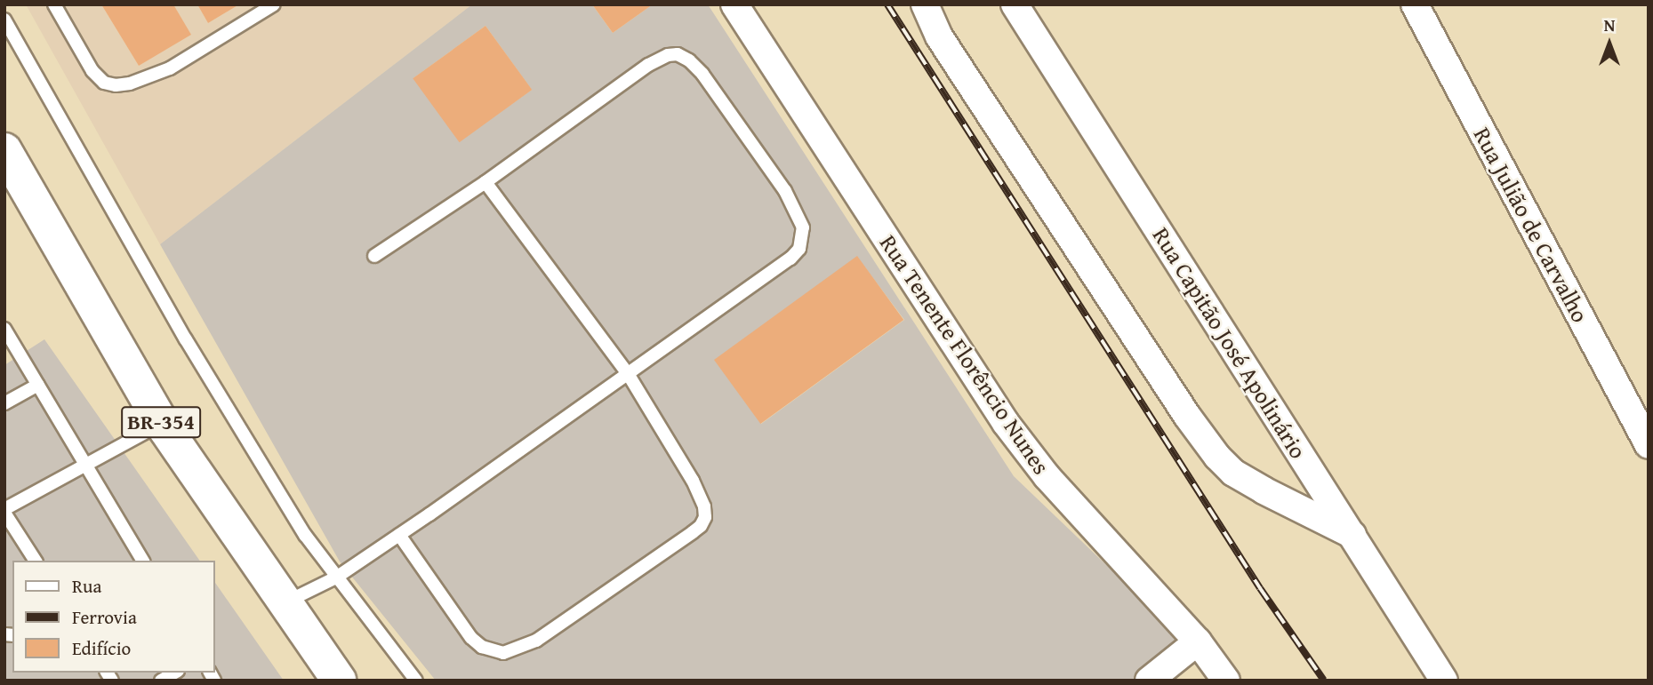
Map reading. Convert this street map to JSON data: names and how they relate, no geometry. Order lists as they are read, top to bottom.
{
  "streets": {
    "main road": ["BR-354"],
    "street": ["Rua Julião de Carvalho", "Rua Capitão José Apolinário", "Rua Tenente Florêncio Nunes"]
  },
  "legend": ["Rua", "Ferrovia", "Edifício"],
  "north": "top"
}
